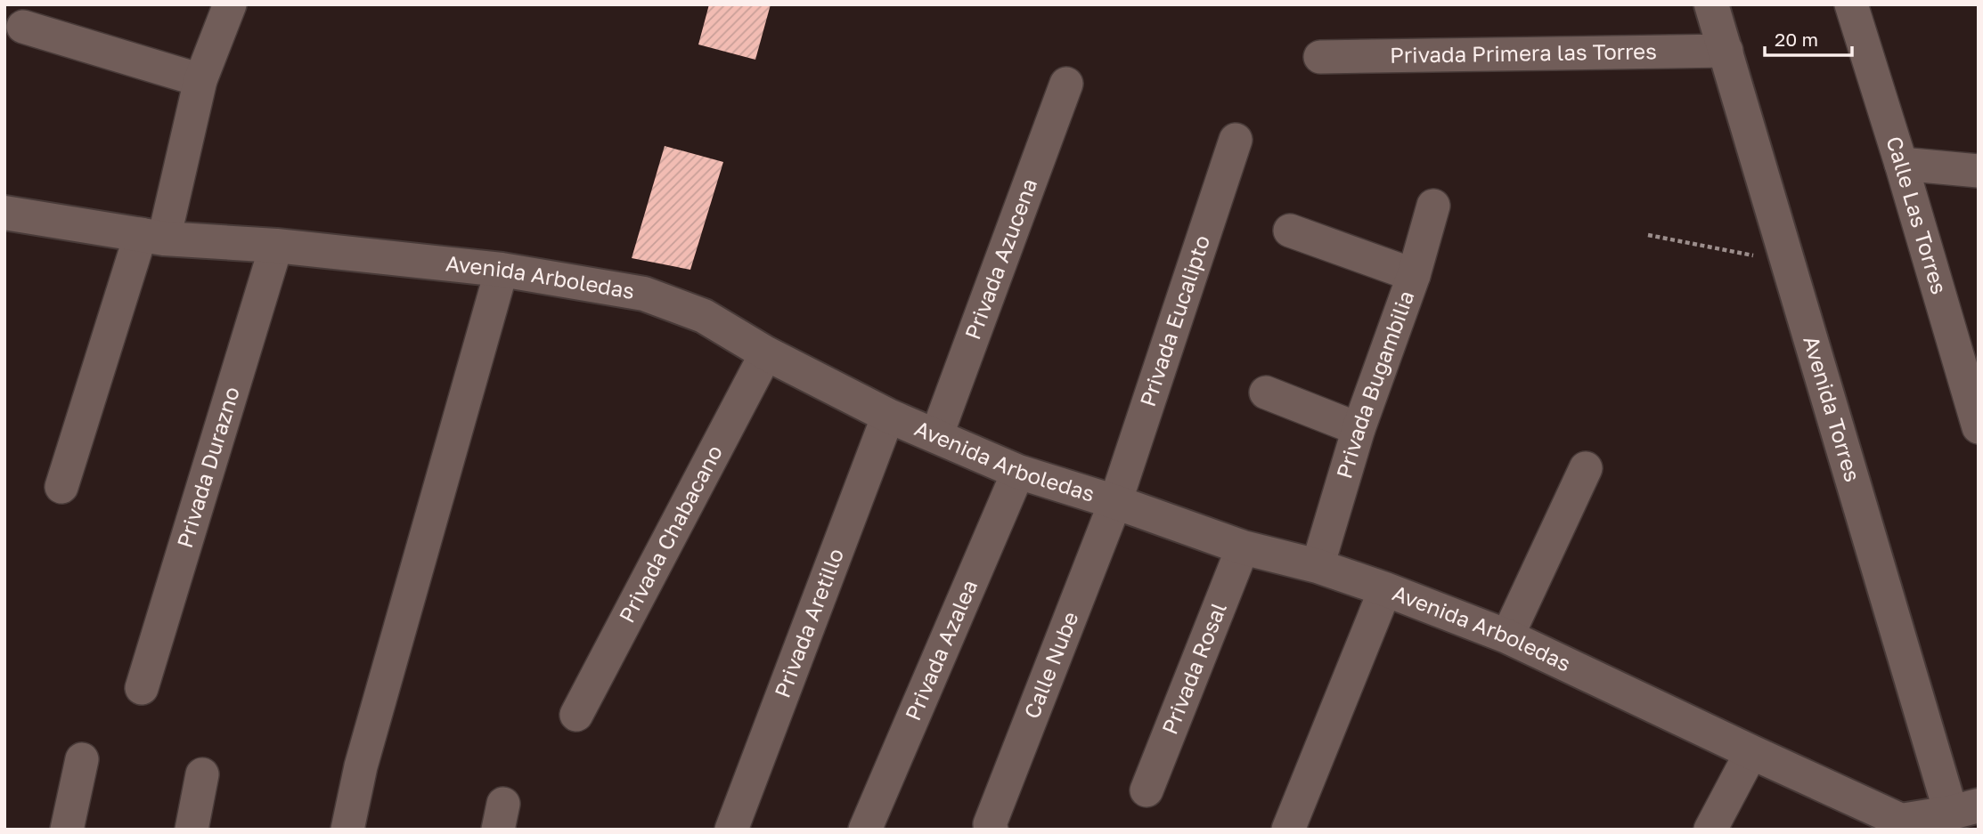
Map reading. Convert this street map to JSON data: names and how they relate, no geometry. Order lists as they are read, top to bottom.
{
  "streets": {
    "main road": ["Avenida Arboledas", "Avenida Torres"],
    "street": [
      "Privada Primera las Torres",
      "Calle Las Torres",
      "Privada Azucena",
      "Privada Eucalipto",
      "Privada Bugambilia",
      "Privada Durazno",
      "Privada Chabacano",
      "Privada Aretillo",
      "Privada Azalea",
      "Calle Nube",
      "Privada Rosal"
    ]
  },
  "crossings": [
    ["Privada Primera las Torres", "Avenida Torres"],
    ["Privada Azucena", "Avenida Arboledas"],
    ["Avenida Arboledas", "Privada Eucalipto"],
    ["Avenida Arboledas", "Privada Bugambilia"],
    ["Avenida Arboledas", "Avenida Torres"],
    ["Avenida Arboledas", "Privada Durazno"],
    ["Avenida Arboledas", "Privada Chabacano"],
    ["Avenida Arboledas", "Privada Aretillo"],
    ["Avenida Arboledas", "Privada Azalea"],
    ["Avenida Arboledas", "Calle Nube"],
    ["Avenida Arboledas", "Privada Rosal"],
    ["Privada Eucalipto", "Calle Nube"]
  ],
  "scale_bar": "20 m"
}
